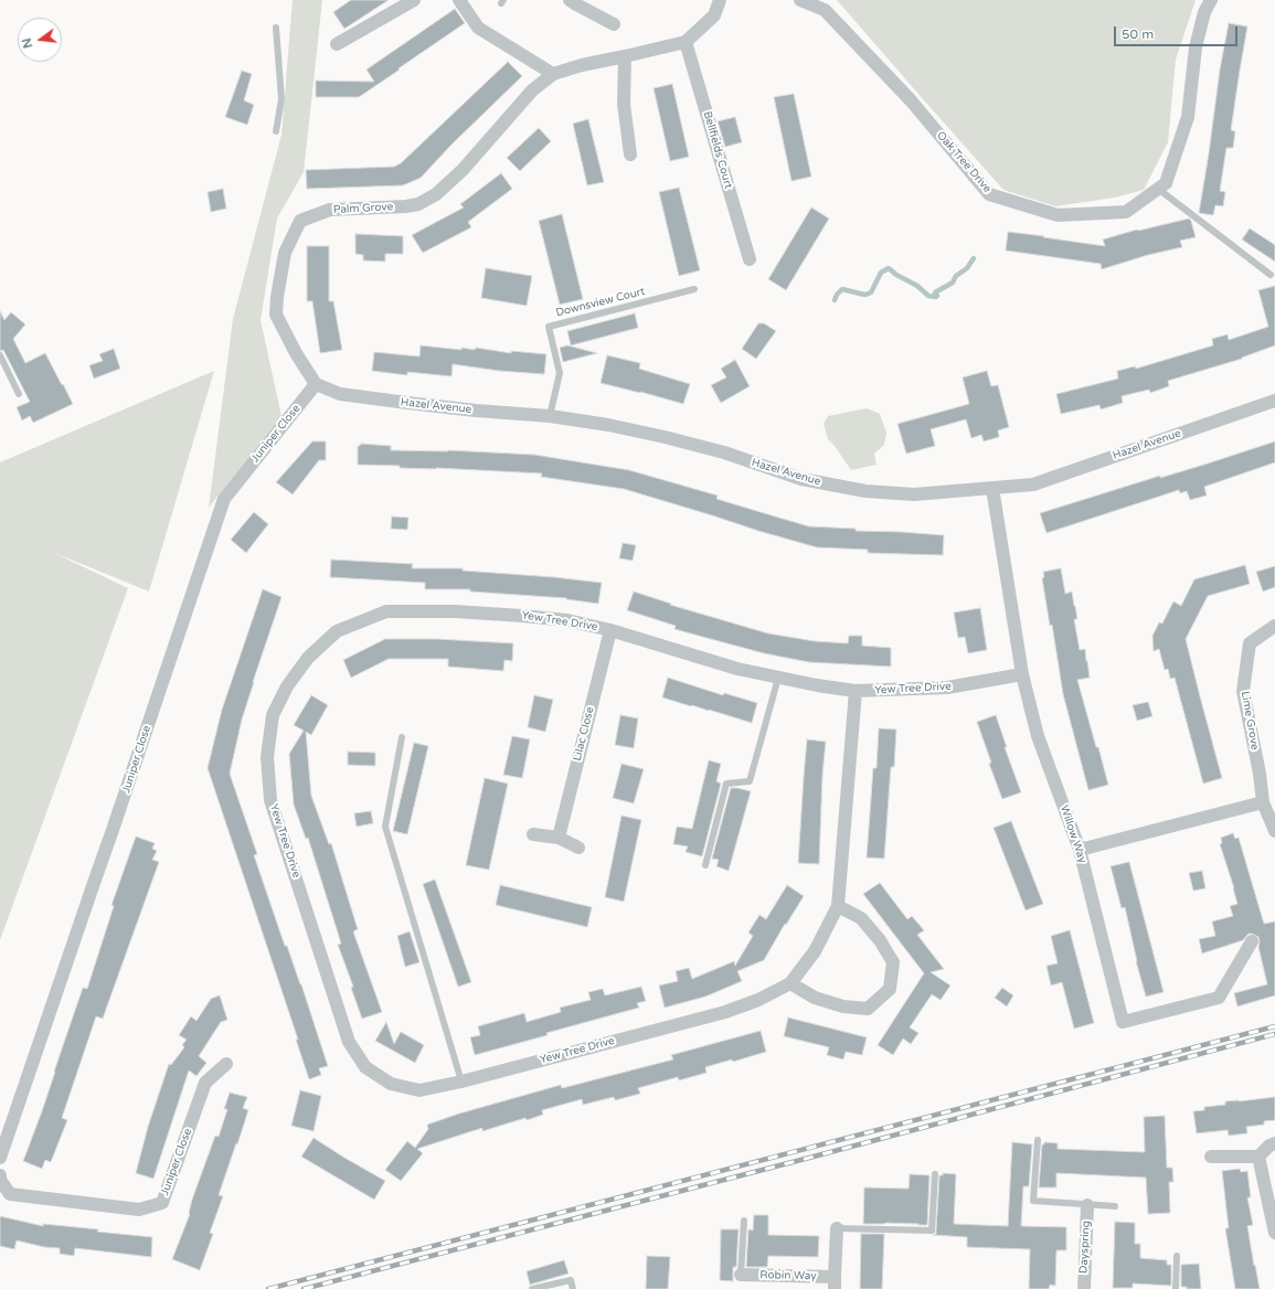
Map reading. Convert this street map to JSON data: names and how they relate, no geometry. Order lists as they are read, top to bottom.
{
  "streets": {
    "street": [
      "Bellfields Court",
      "Oak Tree Drive",
      "Palm Grove",
      "Hazel Avenue",
      "Juniper Close",
      "Yew Tree Drive",
      "Lime Grove",
      "Lilac Close",
      "Willow Way",
      "Dayspring",
      "Robin Way"
    ],
    "lane": ["Downsview Court"]
  },
  "crossings": [
    ["Bellfields Court", "Palm Grove"],
    ["Palm Grove", "Hazel Avenue"],
    ["Palm Grove", "Juniper Close"],
    ["Downsview Court", "Hazel Avenue"],
    ["Hazel Avenue", "Juniper Close"],
    ["Hazel Avenue", "Willow Way"],
    ["Yew Tree Drive", "Lilac Close"],
    ["Yew Tree Drive", "Willow Way"]
  ],
  "scale_bar": "50 m",
  "north": "left"
}
